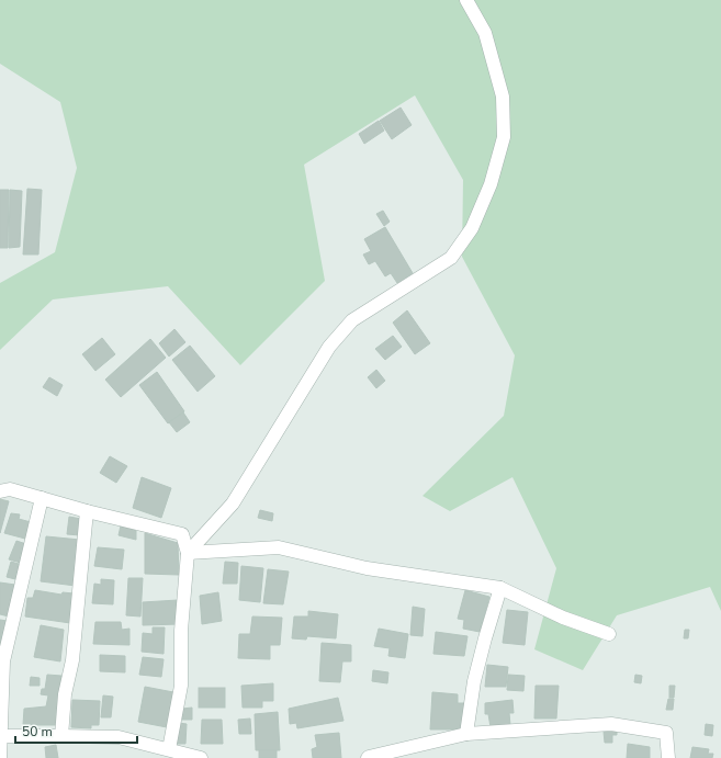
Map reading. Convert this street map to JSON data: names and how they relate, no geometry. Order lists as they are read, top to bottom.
{
  "scale_bar": "50 m"
}
